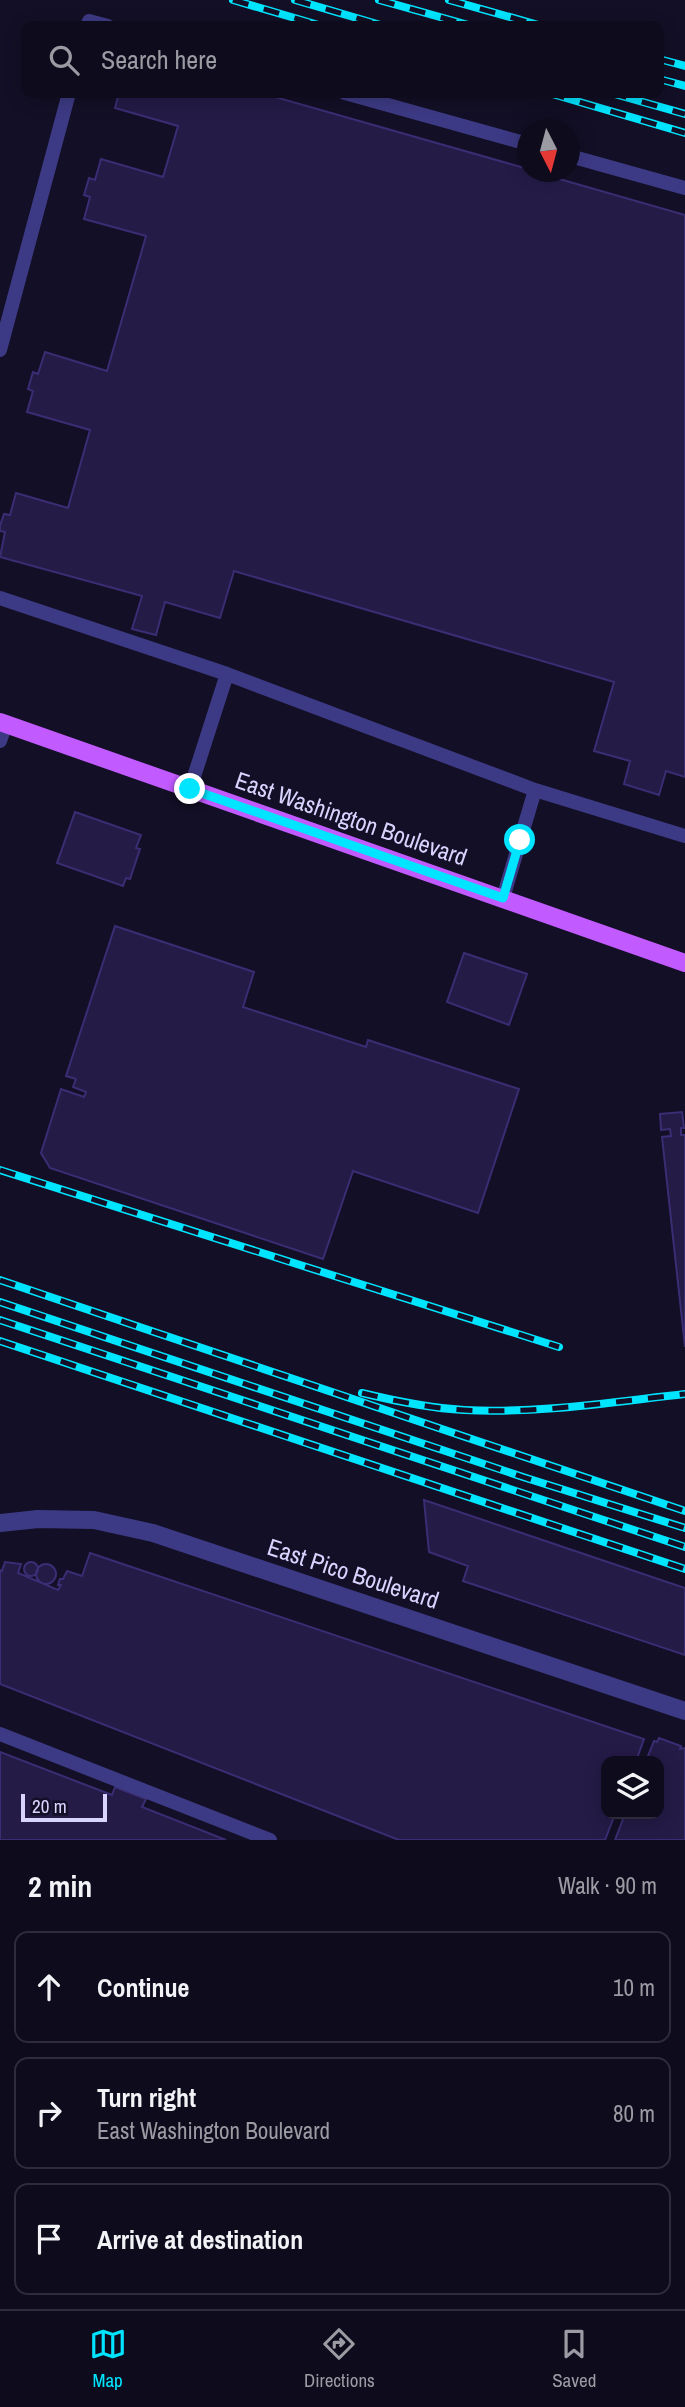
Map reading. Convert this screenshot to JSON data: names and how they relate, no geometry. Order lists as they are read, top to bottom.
{
  "streets": {
    "main road": ["East Washington Boulevard"],
    "street": ["East Pico Boulevard"]
  },
  "scale_bar": "20 m",
  "north": "bottom",
  "page": {
    "search": "Search here",
    "scale": "20 m",
    "heading": ["2 min", "Walk · 90 m"],
    "list": [
      ["Continue", "10 m"],
      ["Turn right", "East Washington Boulevard", "80 m"],
      "Arrive at destination"
    ],
    "nav": ["Map", "Directions", "Saved"]
  }
}
